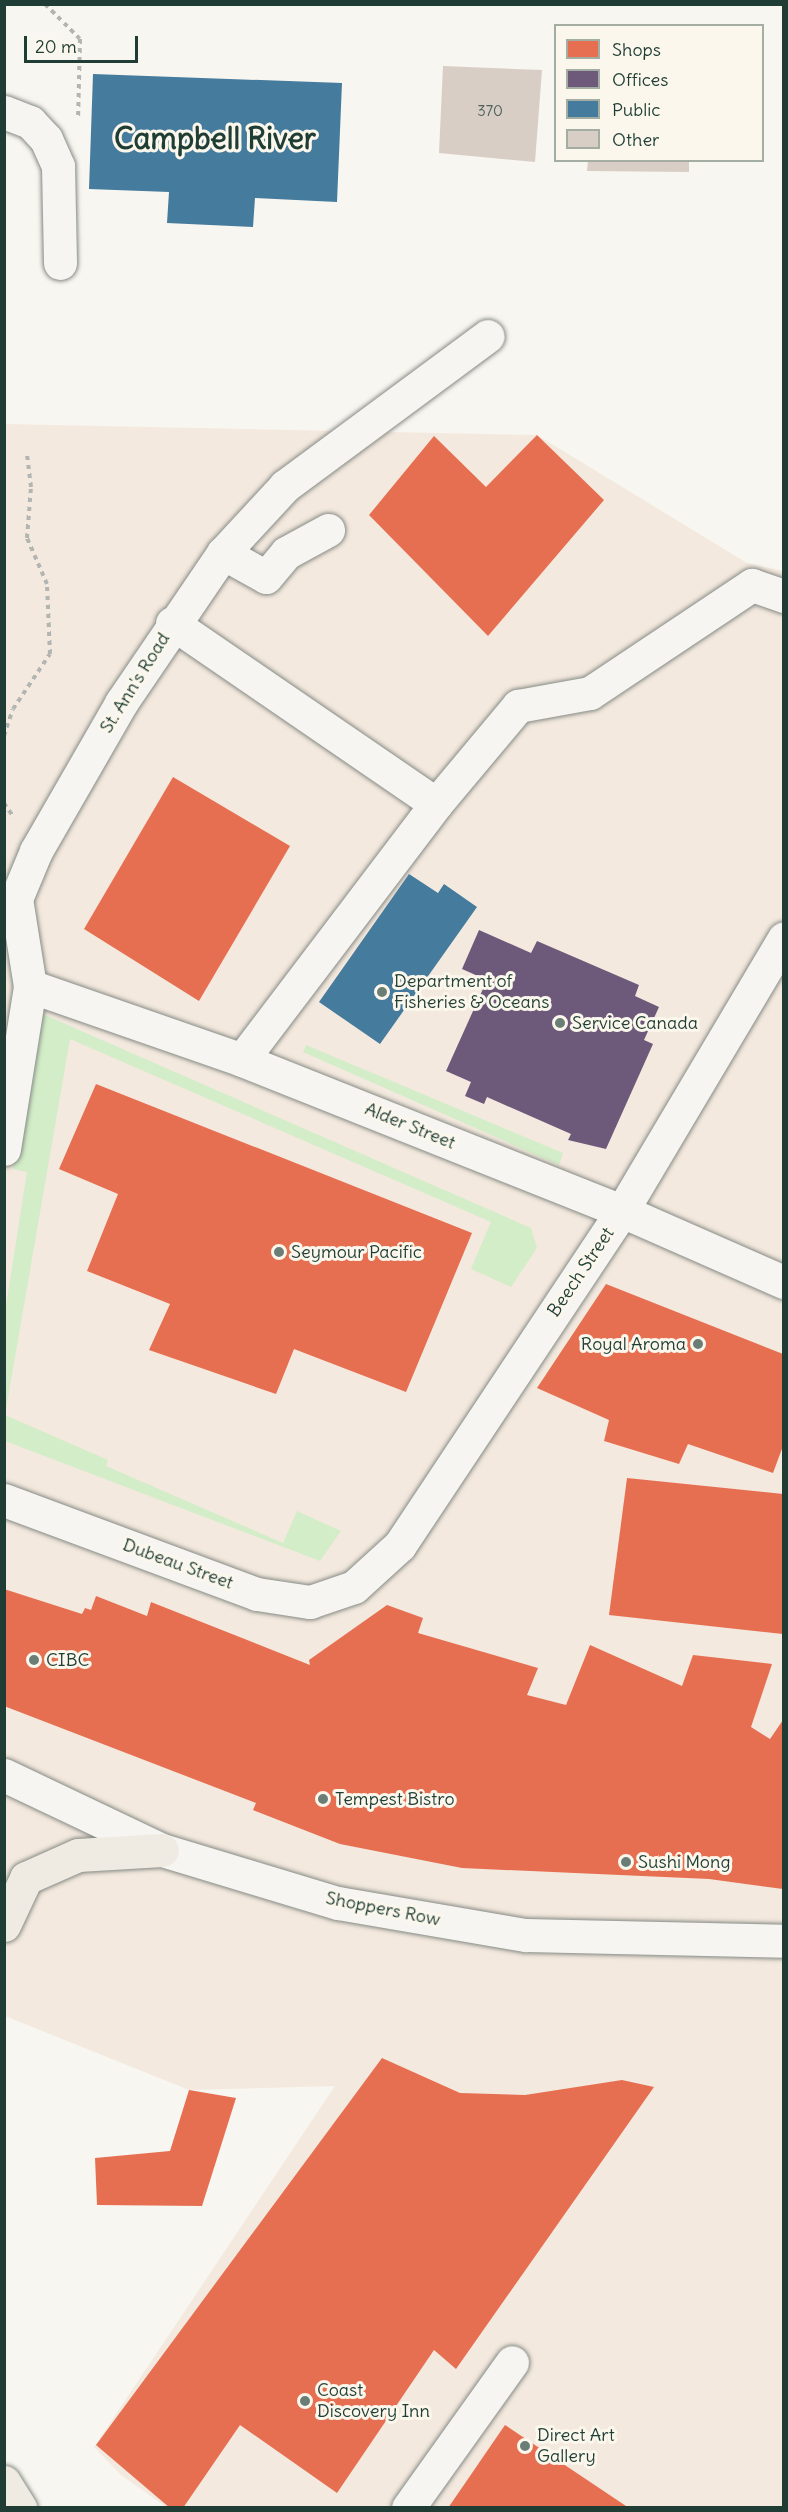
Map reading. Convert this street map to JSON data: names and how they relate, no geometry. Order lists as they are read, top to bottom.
{
  "streets": {
    "street": [
      "St. Ann's Road",
      "Alder Street",
      "Beech Street",
      "Dubeau Street",
      "Shoppers Row"
    ]
  },
  "crossings": [
    ["St. Ann's Road", "Alder Street"],
    ["Alder Street", "Beech Street"],
    ["Beech Street", "Dubeau Street"]
  ],
  "districts": ["Campbell River"],
  "places": [
    "Department of Fisheries & Oceans",
    "Service Canada",
    "Seymour Pacific",
    "Royal Aroma",
    "CIBC",
    "Tempest Bistro",
    "Sushi Mong",
    "Coast Discovery Inn",
    "Direct Art Gallery"
  ],
  "house_numbers": ["370"],
  "legend": [
    "Shops",
    "Offices",
    "Public",
    "Other"
  ],
  "scale_bar": "20 m"
}
